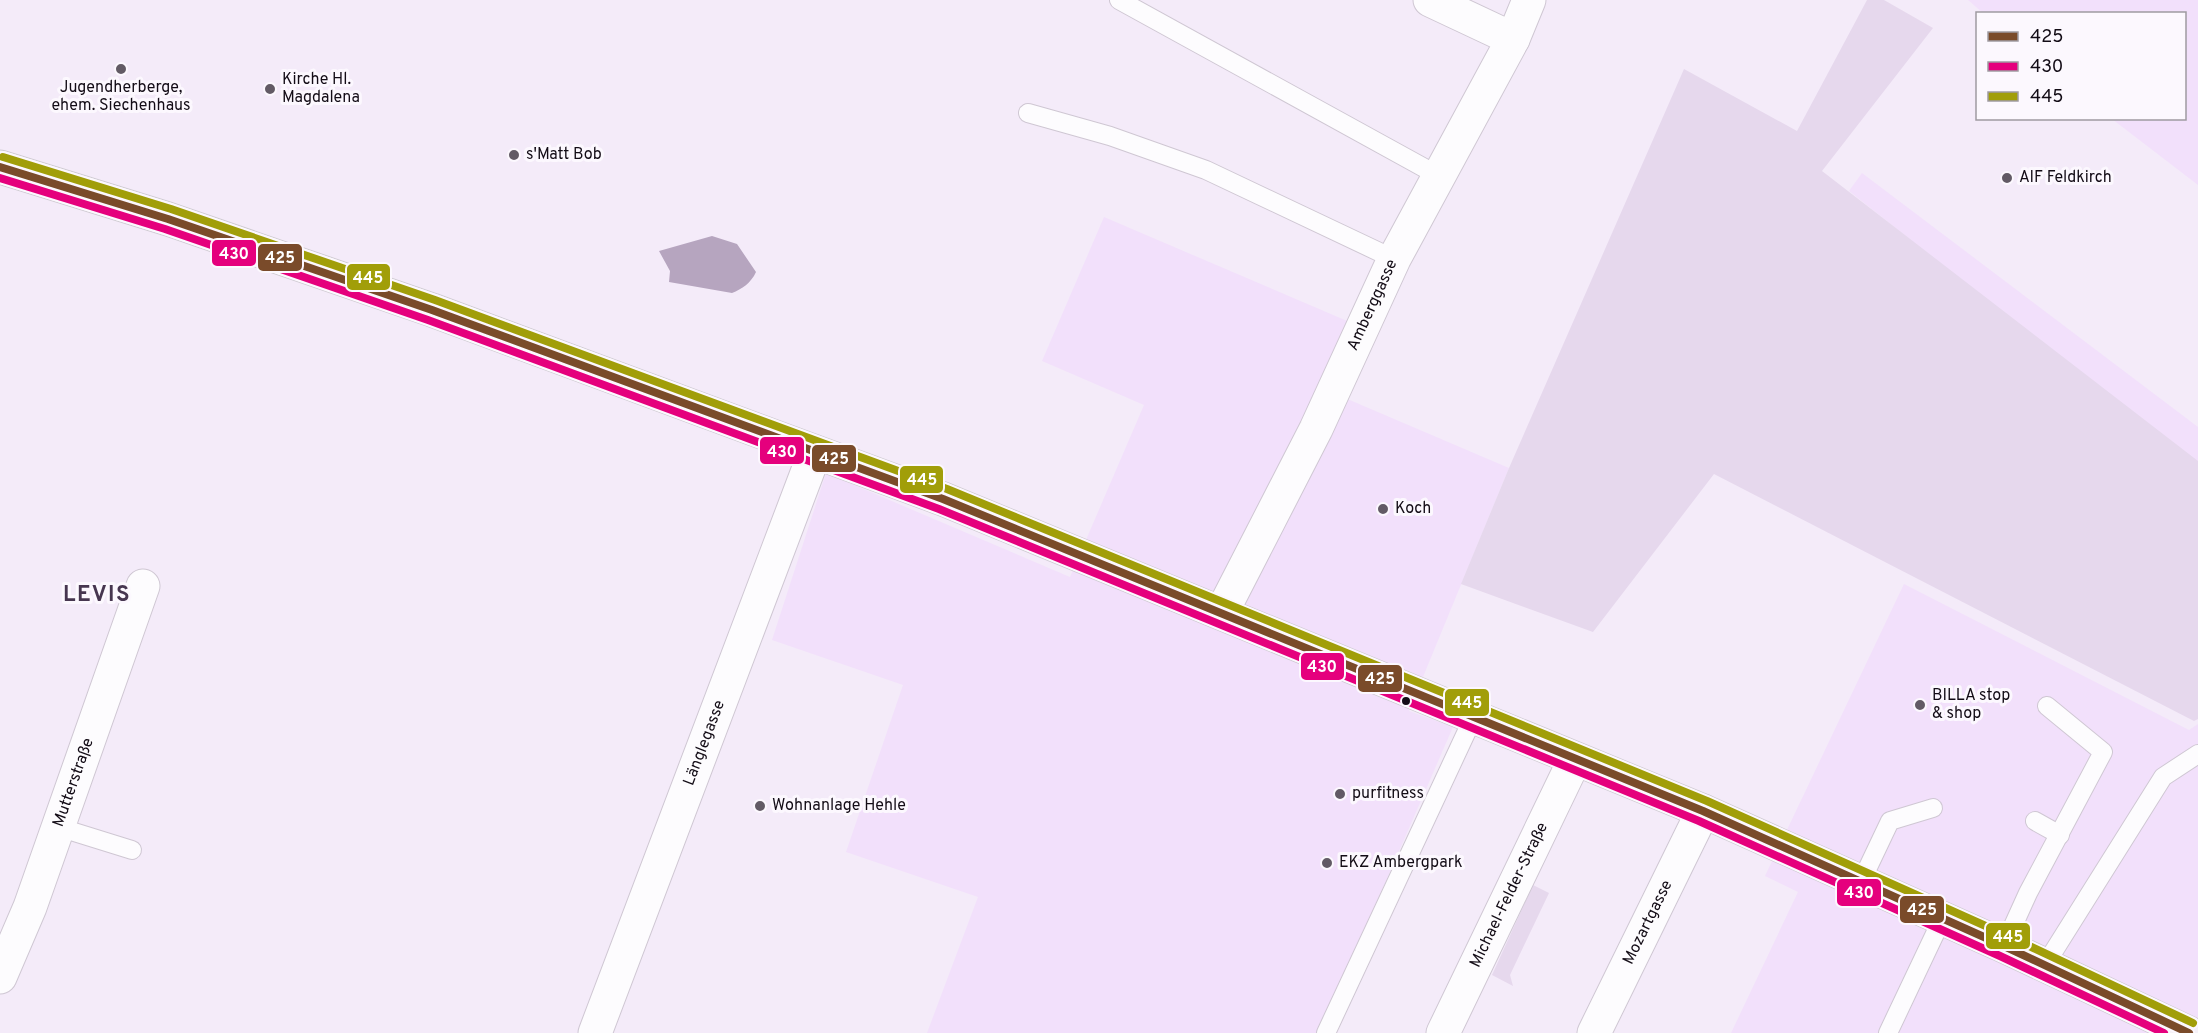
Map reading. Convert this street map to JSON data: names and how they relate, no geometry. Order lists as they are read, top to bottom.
{
  "streets": {
    "street": [
      "Amberggasse",
      "Länglegasse",
      "Mutterstraße",
      "Michael-Felder-Straße",
      "Mozartgasse"
    ]
  },
  "districts": ["LEVIS"],
  "places": [
    "Jugendherberge, ehem. Siechenhaus",
    "Kirche Hl. Magdalena",
    "s'Matt Bob",
    "AIF Feldkirch",
    "Koch",
    "BILLA stop & shop",
    "purfitness",
    "Wohnanlage Hehle",
    "EKZ Ambergpark"
  ],
  "lines": ["transit line 445", "transit line 425", "transit line 430"],
  "legend": ["425", "430", "445"]
}
